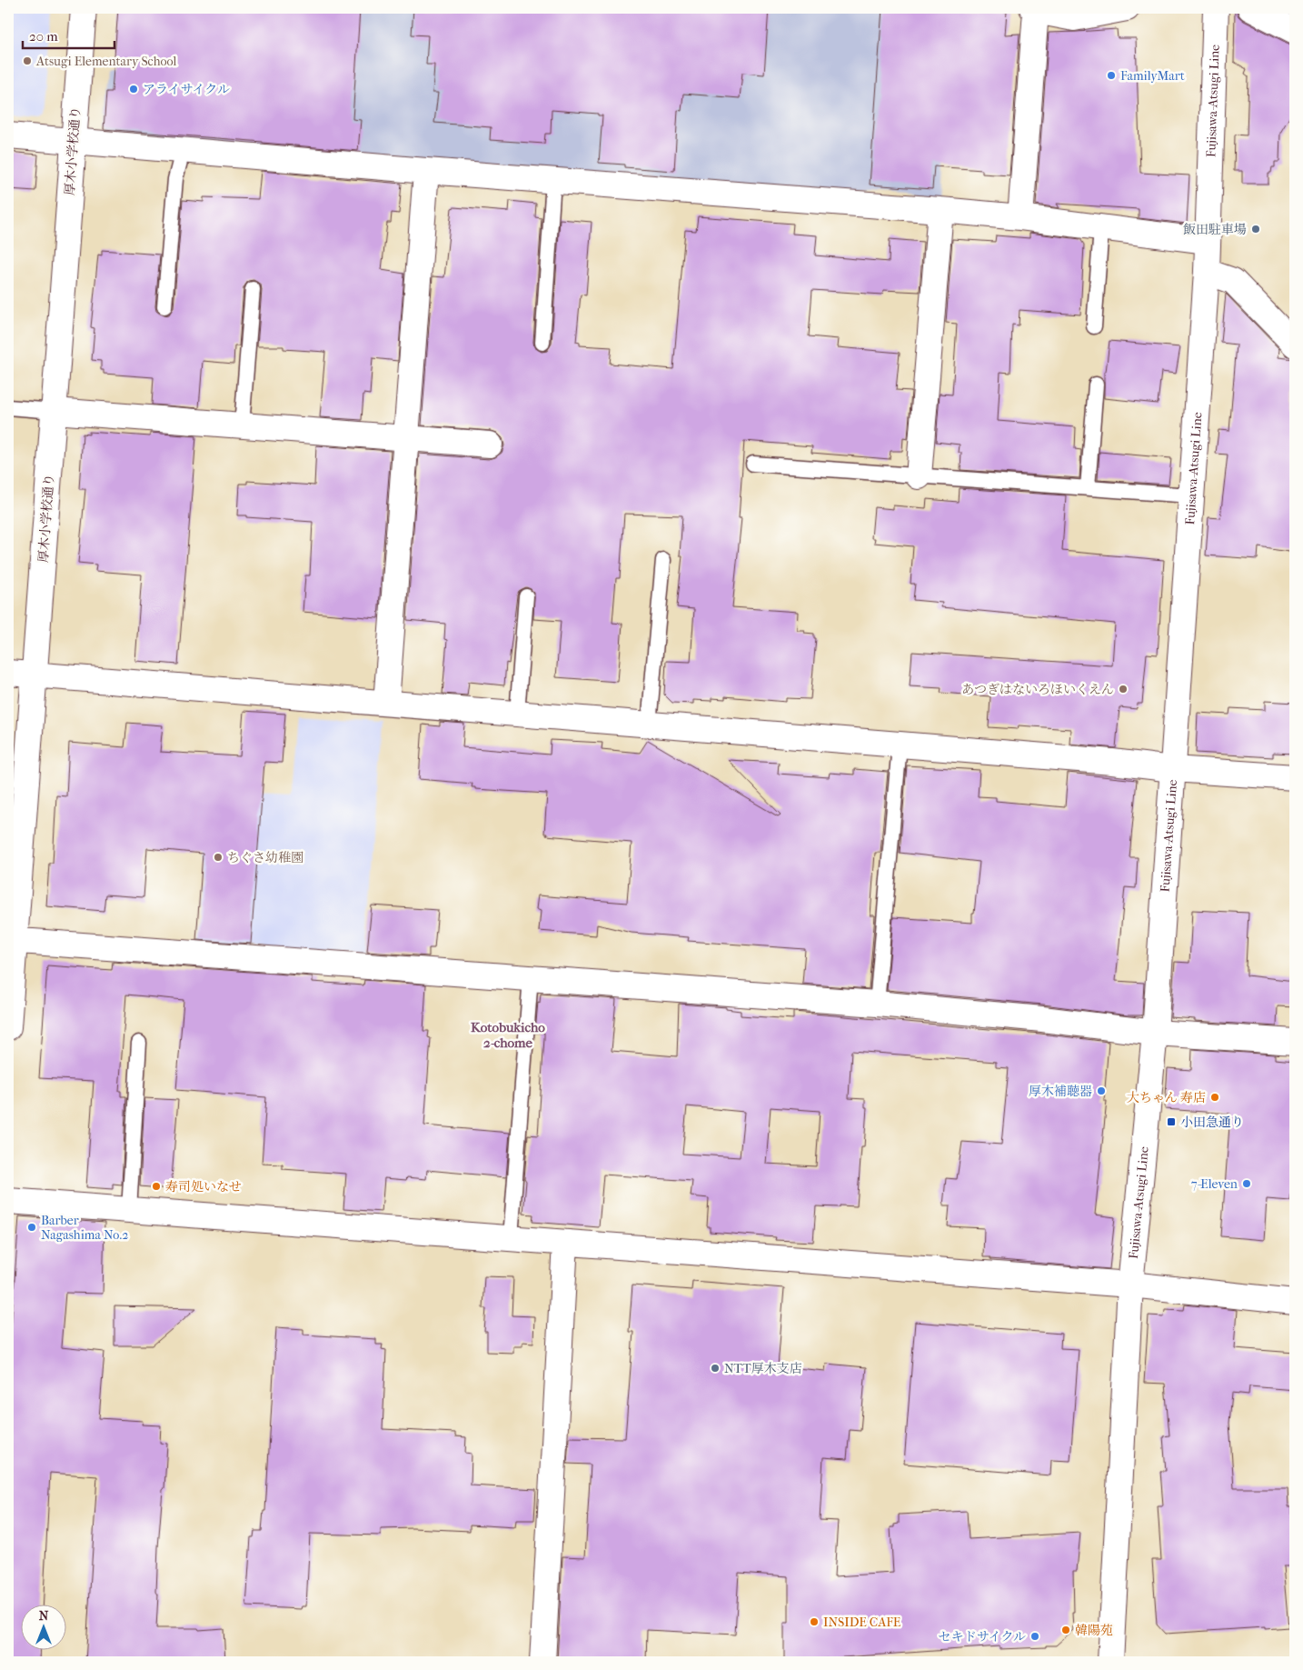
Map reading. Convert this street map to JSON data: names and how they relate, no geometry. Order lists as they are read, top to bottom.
{
  "streets": {
    "street": ["Fujisawa-Atsugi Line", "厚木小学校通り"]
  },
  "districts": ["Kotobukicho 2-chome"],
  "places": {
    "other": [
      "Atsugi Elementary School",
      "FamilyMart",
      "アライサイクル",
      "飯田駐車場",
      "あつぎはないろほいくえん",
      "ちぐさ幼稚園",
      "厚木補聴器",
      "大ちゃん 寿店",
      "7-Eleven",
      "寿司処いなせ",
      "Barber Nagashima No.2",
      "NTT厚木支店",
      "INSIDE CAFE",
      "韓陽苑",
      "セキドサイクル"
    ],
    "transit": ["小田急通り"]
  },
  "scale_bar": "20 m",
  "north": "top"
}
